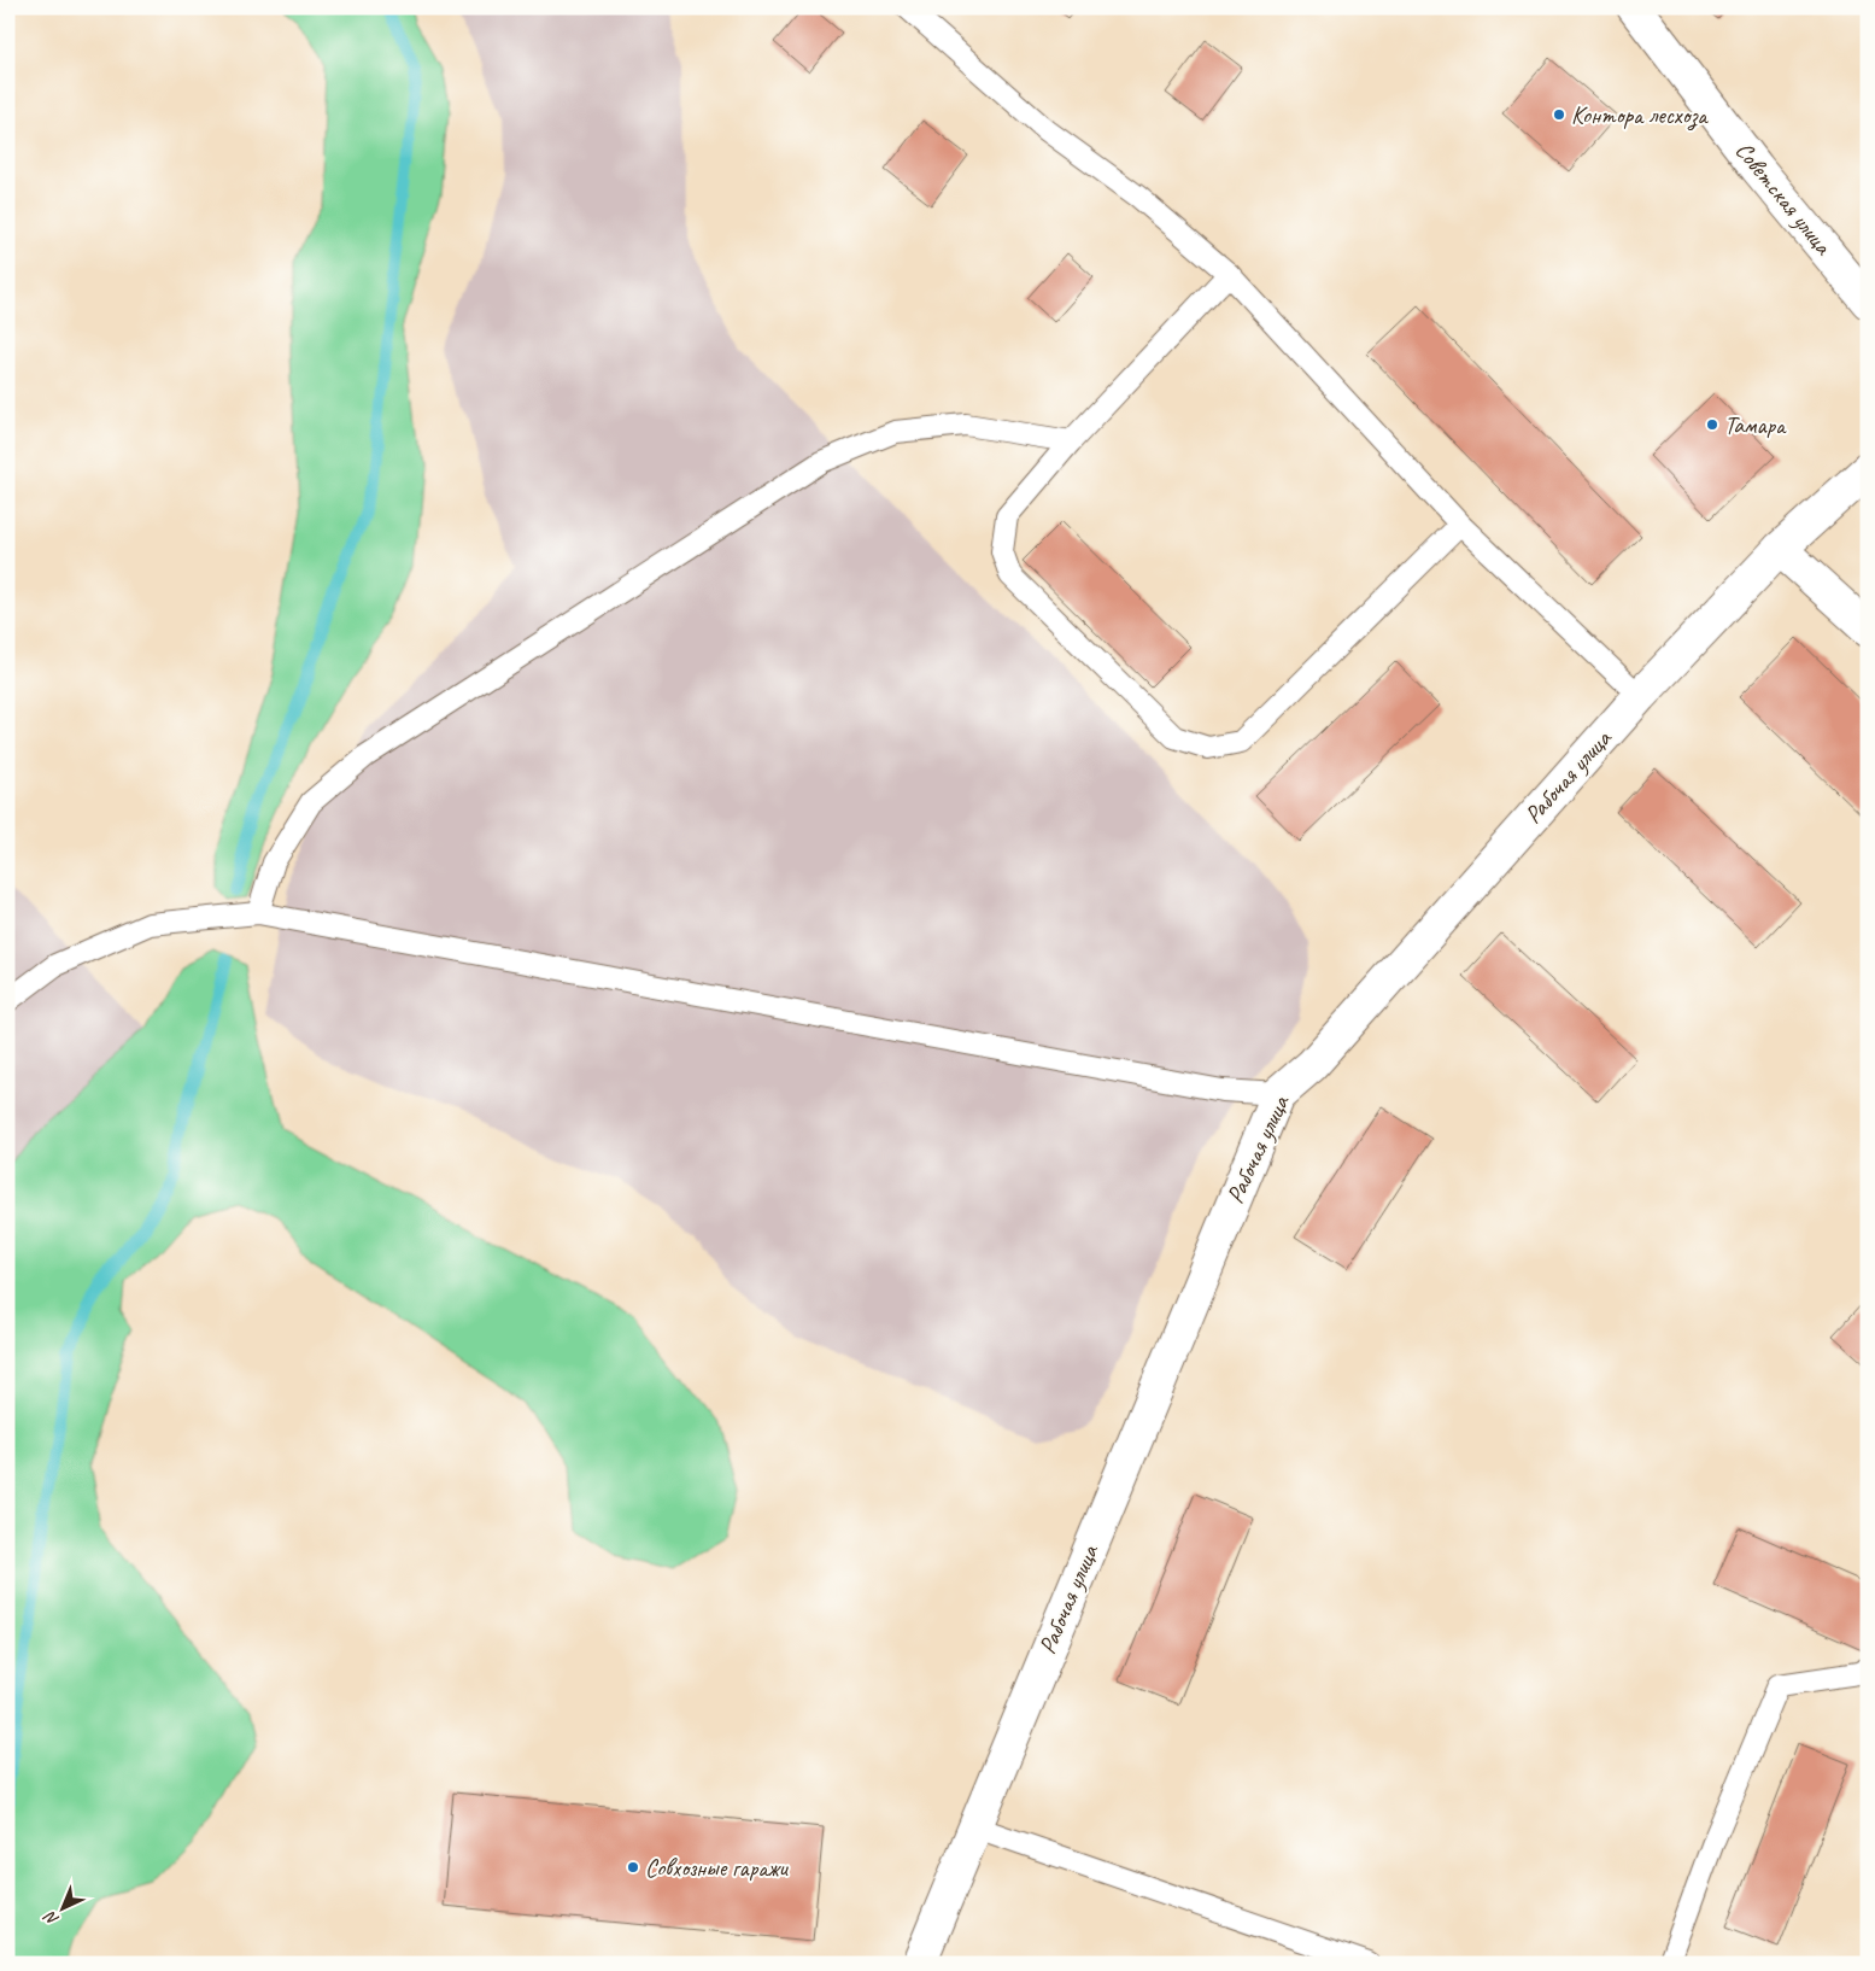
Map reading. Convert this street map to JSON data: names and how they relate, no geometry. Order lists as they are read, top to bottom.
{
  "streets": {
    "street": ["Советская улица", "Рабочая улица"]
  },
  "places": ["Контора лесхоза", "Тамара", "Совхозные гаражи"],
  "north": "bottom left"
}
